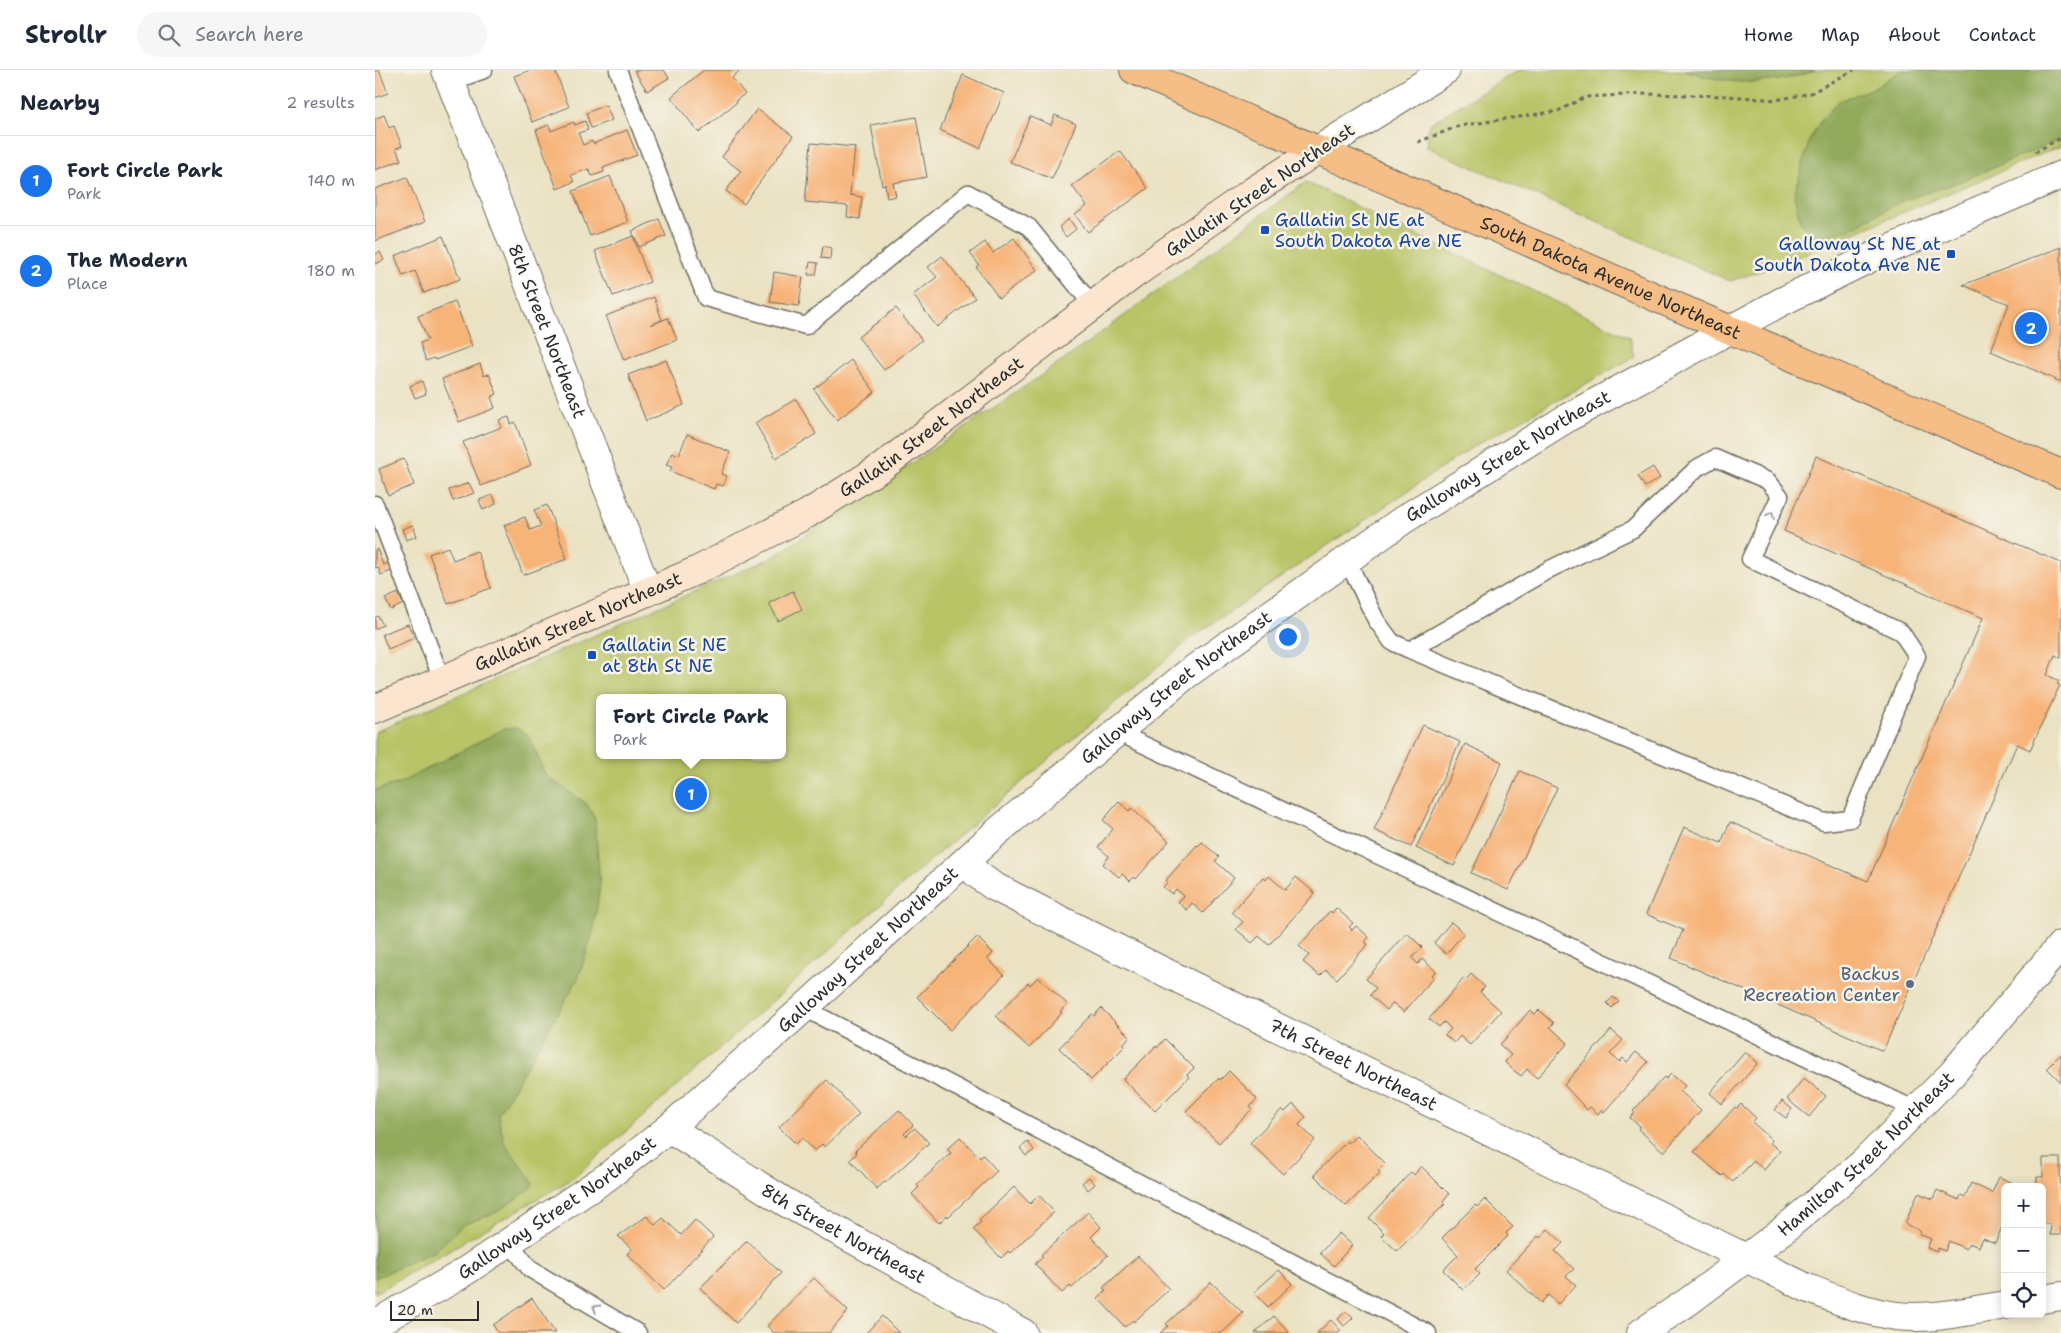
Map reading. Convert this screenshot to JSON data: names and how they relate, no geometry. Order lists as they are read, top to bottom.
{
  "streets": {
    "main road": ["South Dakota Avenue Northeast"],
    "street": [
      "Gallatin Street Northeast",
      "8th Street Northeast",
      "Galloway Street Northeast",
      "7th Street Northeast",
      "Hamilton Street Northeast"
    ]
  },
  "crossings": [
    ["Gallatin Street Northeast", "South Dakota Avenue Northeast"],
    ["Gallatin Street Northeast", "8th Street Northeast"],
    ["South Dakota Avenue Northeast", "Galloway Street Northeast"],
    ["8th Street Northeast", "Galloway Street Northeast"],
    ["Galloway Street Northeast", "7th Street Northeast"],
    ["7th Street Northeast", "Hamilton Street Northeast"]
  ],
  "places": {
    "transit": ["Gallatin St NE at South Dakota Ave NE", "Galloway St NE at South Dakota Ave NE", "Gallatin St NE at 8th St NE"],
    "other": ["Backus Recreation Center"]
  },
  "scale_bar": "20 m",
  "page": {
    "header": "Strollr",
    "search": "Search here",
    "nav": [
      "Home",
      "Map",
      "About",
      "Contact"
    ],
    "heading": ["Nearby", "2 results"],
    "list": [
      {
        "mark": "1",
        "name": "Fort Circle Park",
        "note": "Park",
        "value": "140 m"
      },
      {
        "mark": "2",
        "name": "The Modern",
        "note": "Place",
        "value": "180 m"
      }
    ],
    "pins": ["2", "1"],
    "popup": ["Fort Circle Park", "Park"],
    "map_buttons": ["+", "−"],
    "scale": "20 m"
  }
}
